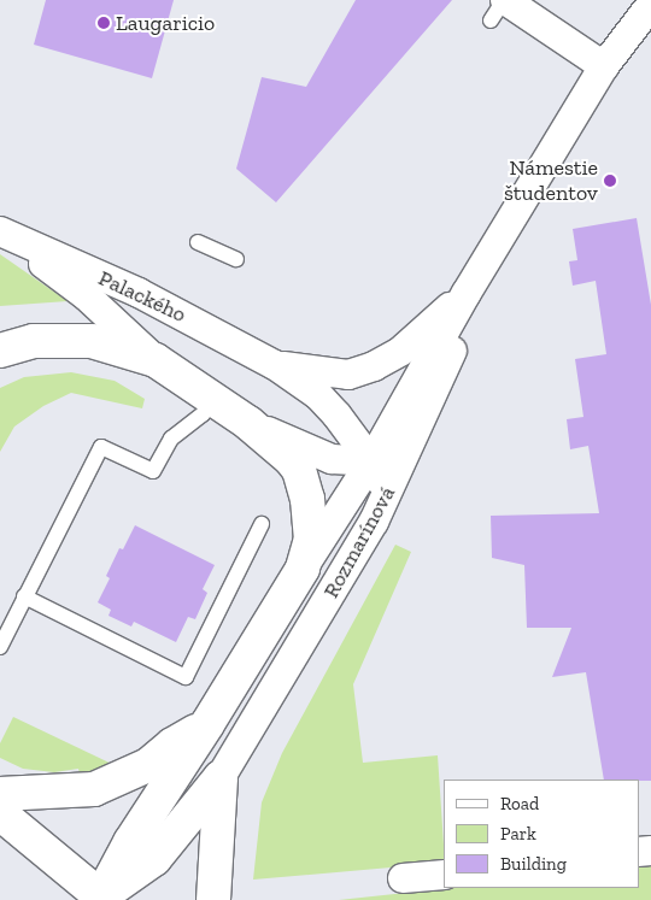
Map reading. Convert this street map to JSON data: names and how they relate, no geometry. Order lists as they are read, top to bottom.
{
  "streets": {
    "street": ["Palackého", "Rozmarínová"]
  },
  "crossings": [
    ["Palackého", "Rozmarínová"]
  ],
  "places": ["Laugaricio", "Námestie študentov"],
  "legend": ["Road", "Park", "Building"]
}
